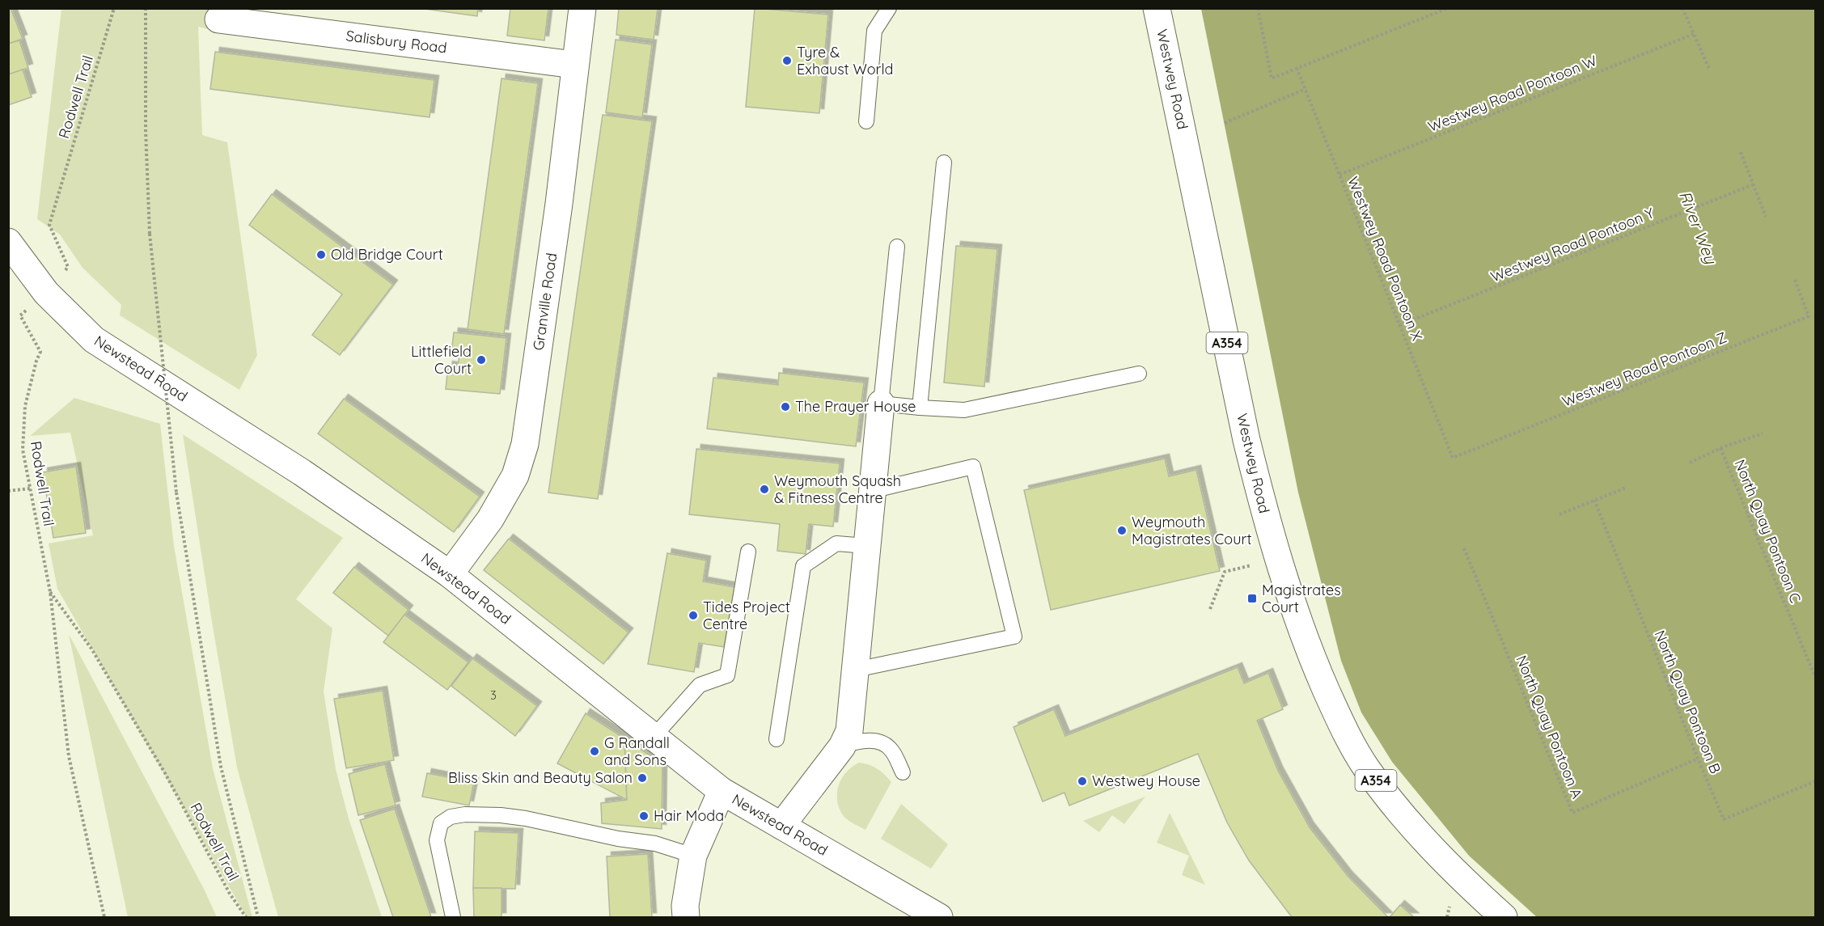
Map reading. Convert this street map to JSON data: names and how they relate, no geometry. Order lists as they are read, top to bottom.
{
  "streets": {
    "main road": [
      "Salisbury Road",
      "Westwey Road",
      "Granville Road",
      "A354",
      "Newstead Road"
    ],
    "path": [
      "Westwey Road Pontoon W",
      "Rodwell Trail",
      "Westwey Road Pontoon Y",
      "Westwey Road Pontoon X",
      "Westwey Road Pontoon Z",
      "North Quay Pontoon C",
      "North Quay Pontoon B",
      "North Quay Pontoon A"
    ]
  },
  "crossings": [
    ["Salisbury Road", "Granville Road"],
    ["Westwey Road Pontoon W", "Westwey Road Pontoon X"],
    ["Rodwell Trail", "Newstead Road"],
    ["Westwey Road Pontoon Y", "Westwey Road Pontoon X"],
    ["Westwey Road Pontoon X", "Westwey Road Pontoon Z"],
    ["Granville Road", "Newstead Road"],
    ["North Quay Pontoon B", "North Quay Pontoon A"]
  ],
  "water": ["River Wey"],
  "places": {
    "other": [
      "Tyre & Exhaust World",
      "Old Bridge Court",
      "Littlefield Court",
      "The Prayer House",
      "Weymouth Squash & Fitness Centre",
      "Weymouth Magistrates Court",
      "Tides Project Centre",
      "G Randall and Sons",
      "Bliss Skin and Beauty Salon",
      "Westwey House",
      "Hair Moda"
    ],
    "transit": ["Magistrates Court"]
  },
  "house_numbers": ["3"]
}
